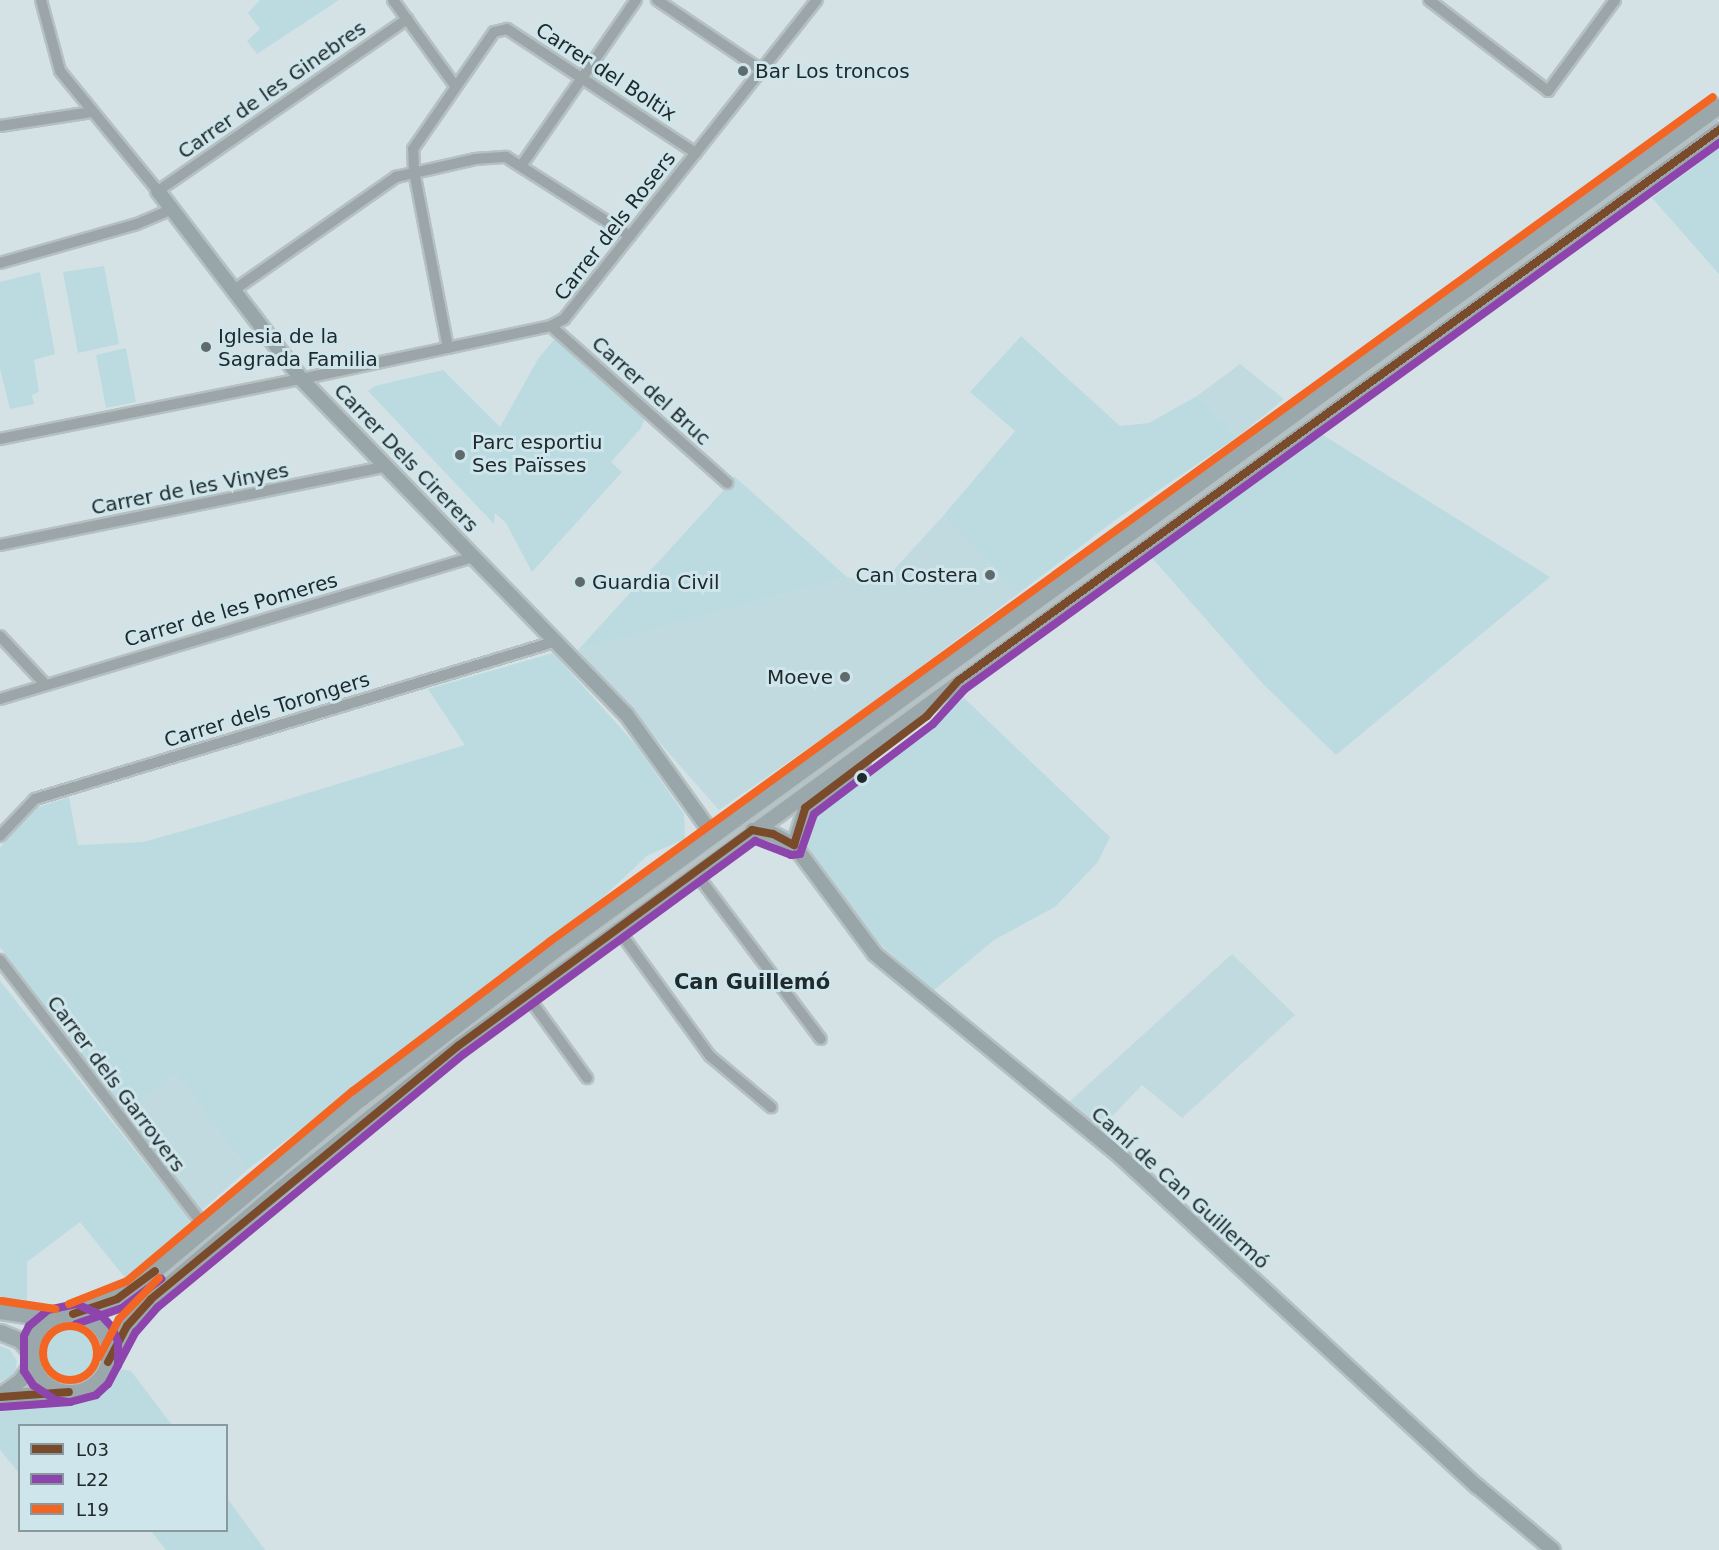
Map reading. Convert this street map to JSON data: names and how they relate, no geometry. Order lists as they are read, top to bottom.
{
  "streets": {
    "street": [
      "Carrer del Boltix",
      "Carrer de les Ginebres",
      "Carrer dels Rosers",
      "Carrer del Bruc",
      "Carrer Dels Cirerers",
      "Carrer de les Vinyes",
      "Carrer de les Pomeres",
      "Carrer dels Torongers",
      "Carrer dels Garrovers",
      "Camí de Can Guillermó"
    ]
  },
  "crossings": [
    ["Carrer del Boltix", "Carrer dels Rosers"],
    ["Carrer de les Ginebres", "Carrer Dels Cirerers"],
    ["Carrer dels Rosers", "Carrer del Bruc"],
    ["Carrer dels Rosers", "Carrer Dels Cirerers"],
    ["Carrer Dels Cirerers", "Carrer de les Vinyes"],
    ["Carrer Dels Cirerers", "Carrer de les Pomeres"],
    ["Carrer Dels Cirerers", "Carrer dels Torongers"]
  ],
  "districts": ["Can Guillemó"],
  "places": [
    "Bar Los troncos",
    "Iglesia de la Sagrada Familia",
    "Parc esportiu Ses Païsses",
    "Can Costera",
    "Guardia Civil",
    "Moeve"
  ],
  "lines": ["transit line L19", "transit line L03", "transit line L22"],
  "legend": ["L03", "L22", "L19"]
}
